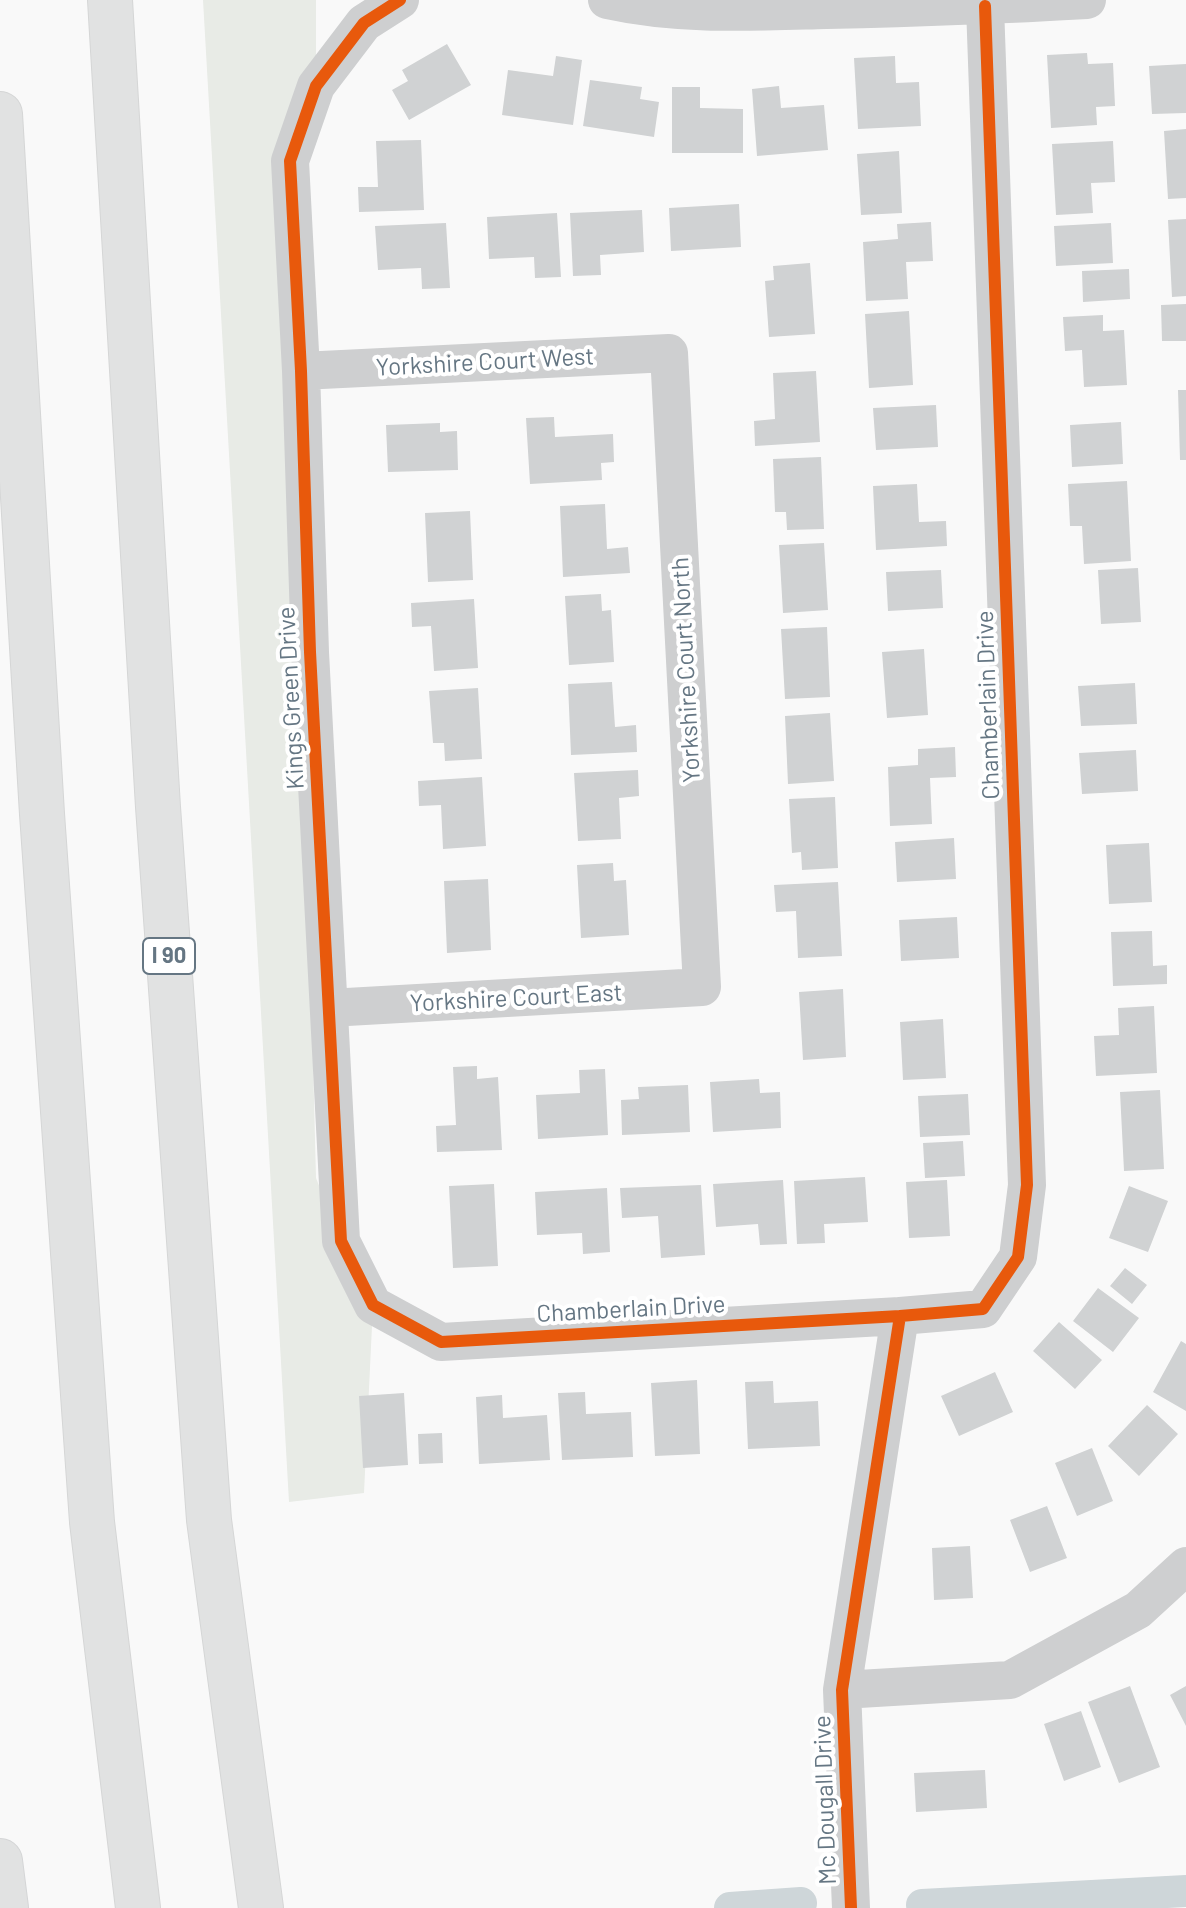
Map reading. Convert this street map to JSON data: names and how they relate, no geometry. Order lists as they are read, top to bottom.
{
  "streets": {
    "main road": ["I 90"],
    "street": [
      "Yorkshire Court West",
      "Yorkshire Court North",
      "Kings Green Drive",
      "Chamberlain Drive",
      "Yorkshire Court East",
      "Mc Dougall Drive"
    ]
  },
  "crossings": [
    ["Yorkshire Court West", "Yorkshire Court North"],
    ["Yorkshire Court West", "Kings Green Drive"],
    ["Yorkshire Court North", "Yorkshire Court East"],
    ["Kings Green Drive", "Chamberlain Drive"],
    ["Kings Green Drive", "Yorkshire Court East"]
  ]
}
